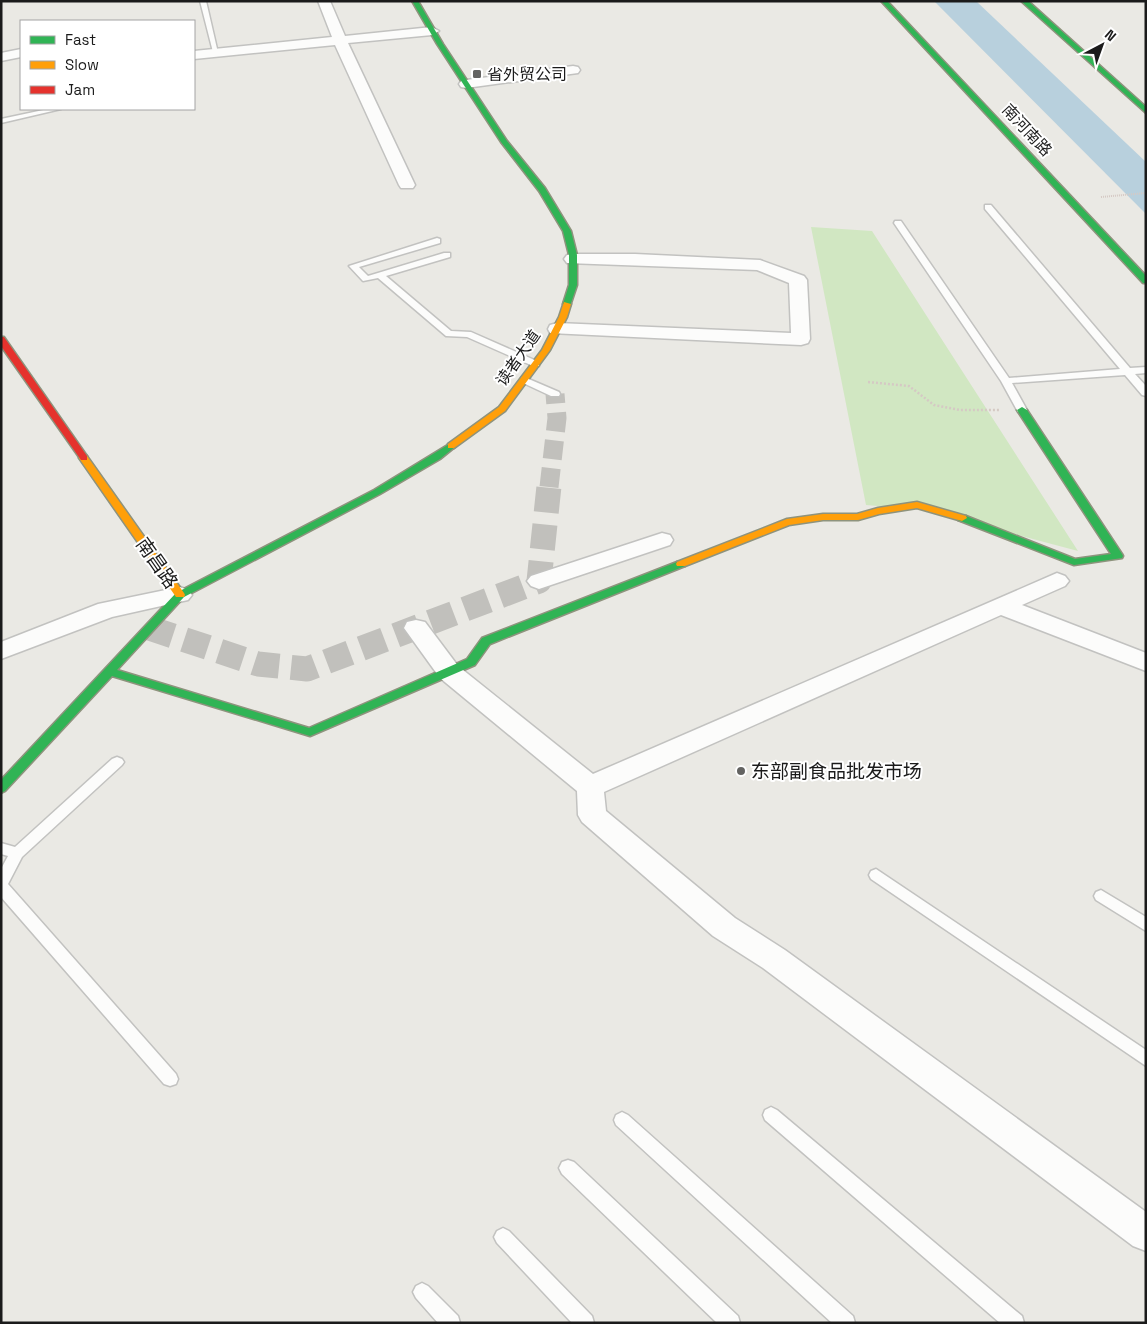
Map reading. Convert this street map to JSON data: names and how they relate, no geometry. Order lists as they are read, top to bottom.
{
  "streets": {
    "street": ["南河南路", "读者大道", "南昌路"]
  },
  "crossings": [
    ["读者大道", "南昌路"]
  ],
  "places": {
    "transit": ["省外贸公司"],
    "other": ["东部副食品批发市场"]
  },
  "legend": ["Fast", "Slow", "Jam"],
  "north": "top right"
}
